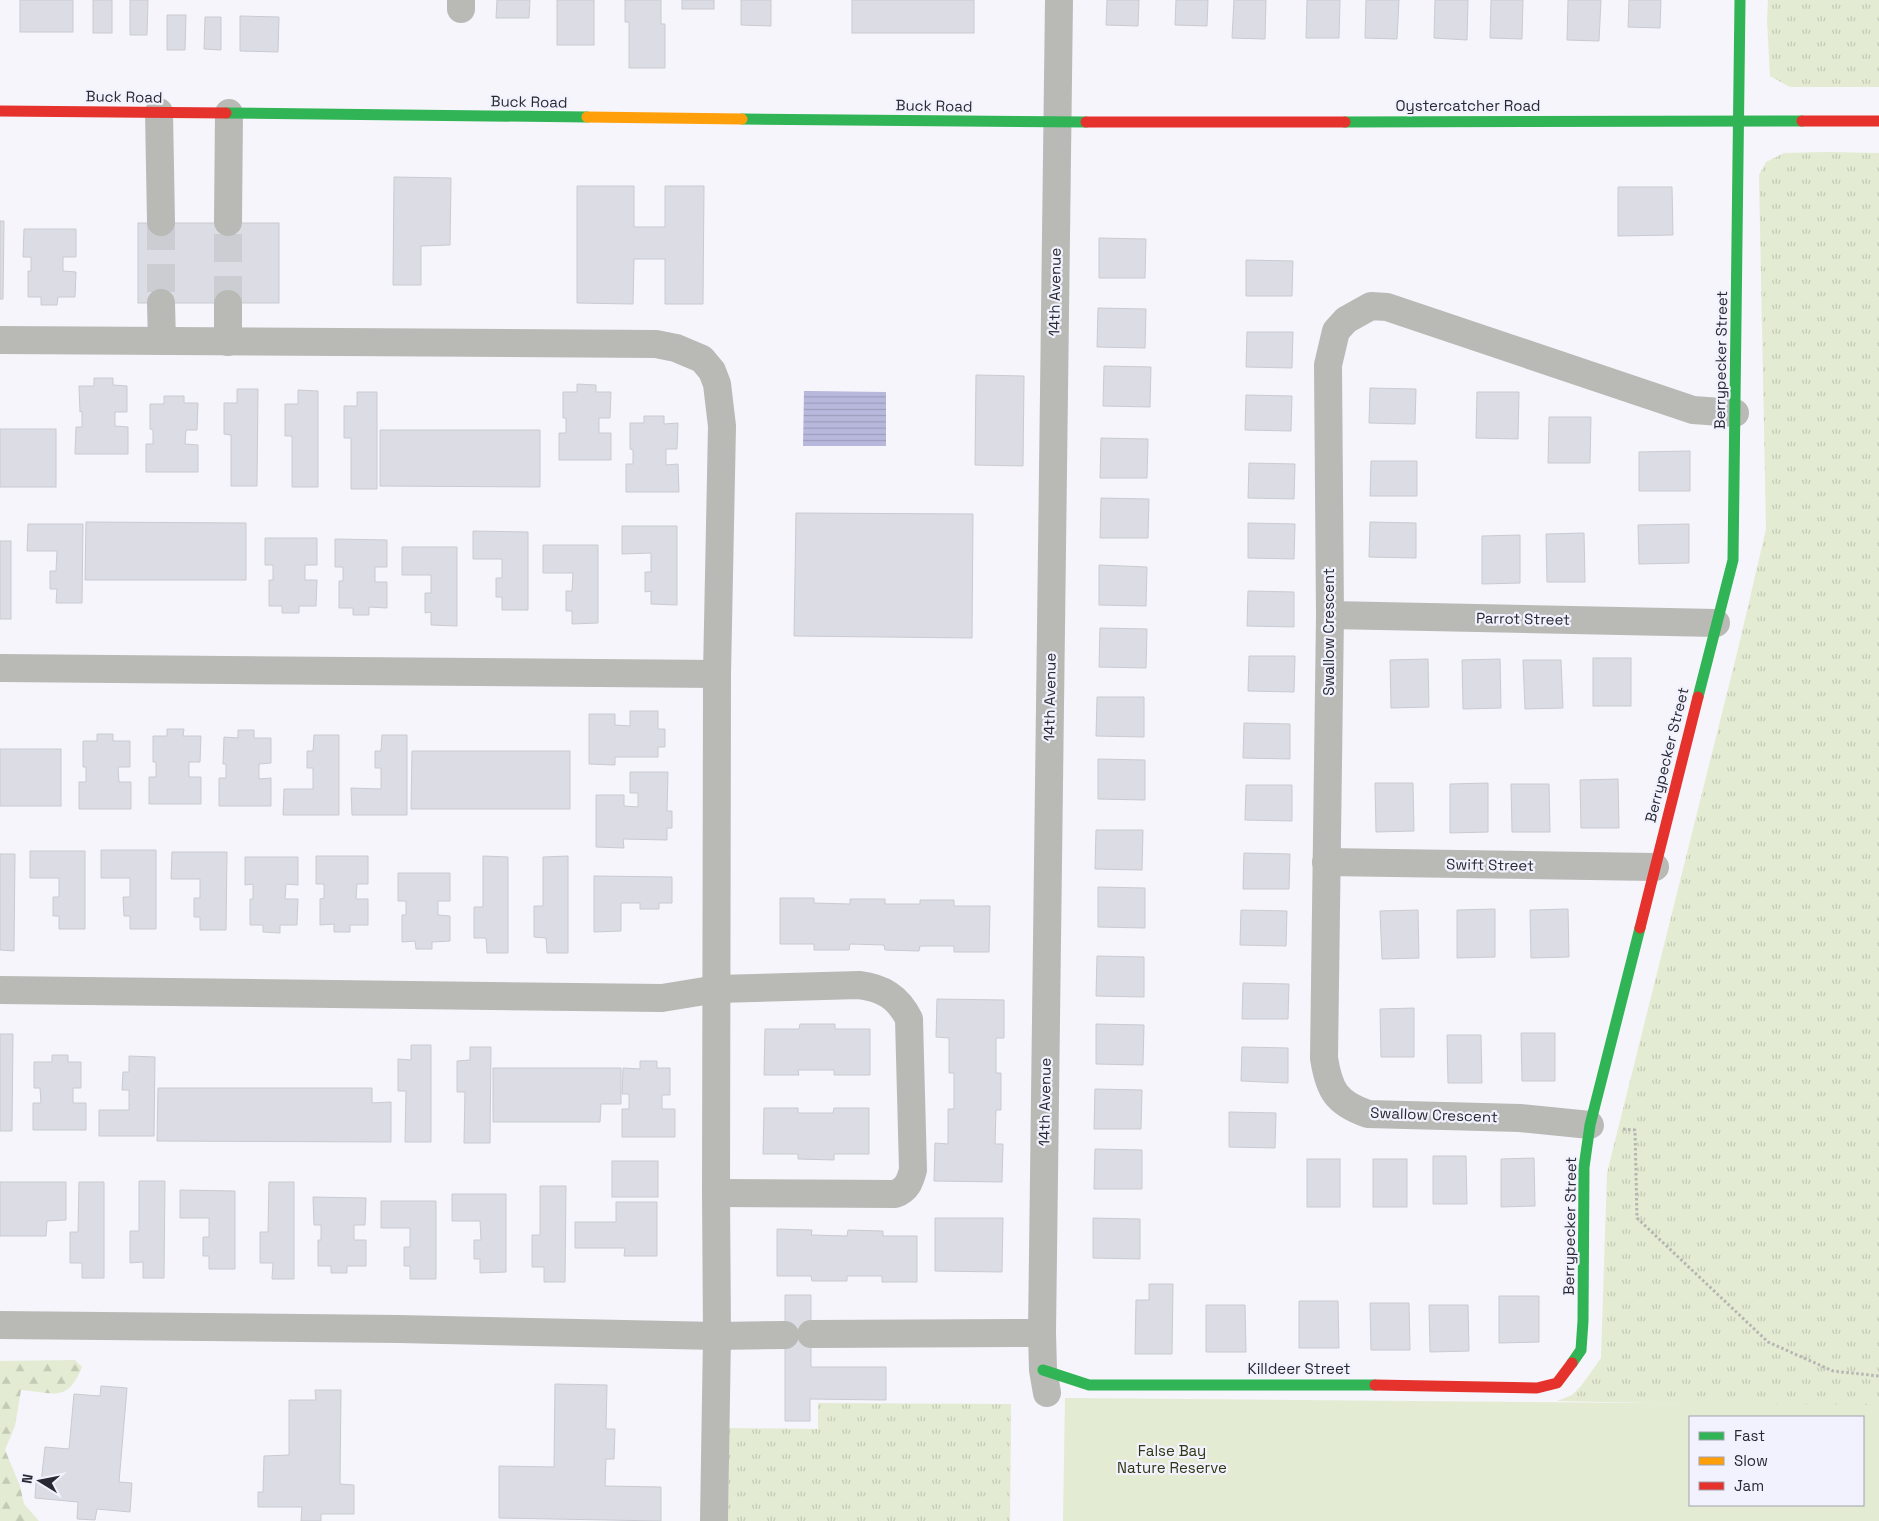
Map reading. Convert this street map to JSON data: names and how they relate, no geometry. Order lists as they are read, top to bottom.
{
  "streets": {
    "street": [
      "Buck Road",
      "Oystercatcher Road",
      "14th Avenue",
      "Berrypecker Street",
      "Parrot Street",
      "Swallow Crescent",
      "Swift Street",
      "Killdeer Street"
    ]
  },
  "crossings": [
    ["Buck Road", "Oystercatcher Road"],
    ["Buck Road", "14th Avenue"],
    ["Oystercatcher Road", "14th Avenue"],
    ["Oystercatcher Road", "Berrypecker Street"],
    ["14th Avenue", "Killdeer Street"],
    ["Berrypecker Street", "Parrot Street"],
    ["Berrypecker Street", "Swallow Crescent"],
    ["Berrypecker Street", "Swift Street"],
    ["Berrypecker Street", "Killdeer Street"],
    ["Parrot Street", "Swallow Crescent"],
    ["Swallow Crescent", "Swift Street"]
  ],
  "parks": ["False Bay Nature Reserve"],
  "legend": ["Fast", "Slow", "Jam"],
  "north": "left"
}
